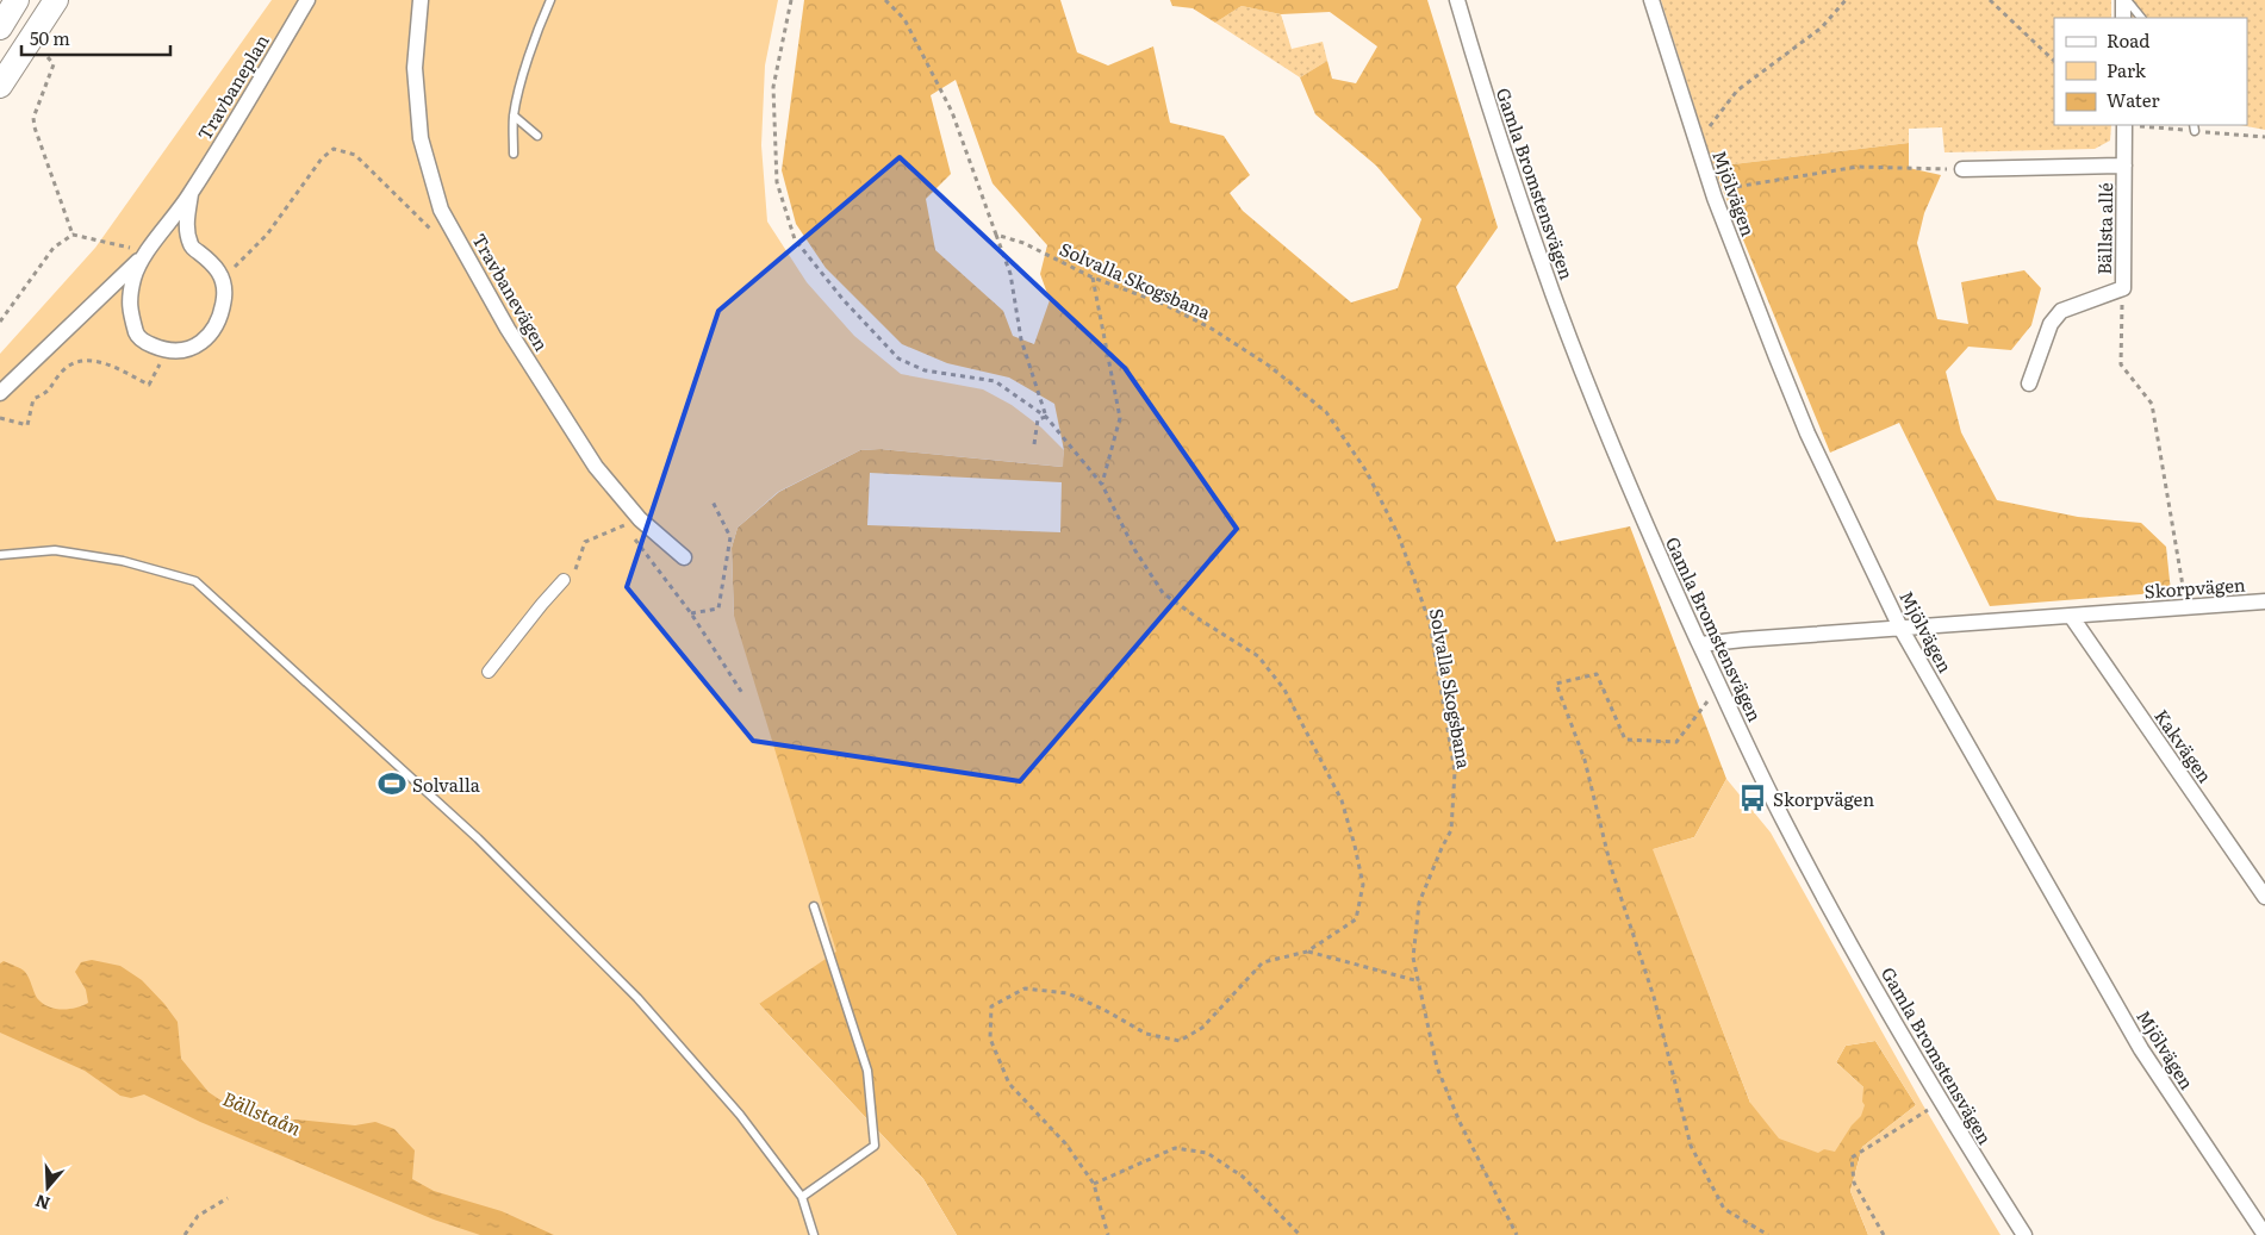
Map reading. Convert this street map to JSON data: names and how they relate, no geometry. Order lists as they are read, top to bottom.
{
  "streets": {
    "street": [
      "Travbaneplan",
      "Gamla Bromstensvägen",
      "Mjölvägen",
      "Bällsta allé",
      "Travbanevägen",
      "Skorpvägen",
      "Kakvägen"
    ],
    "path": ["Solvalla Skogsbana"]
  },
  "crossings": [
    ["Gamla Bromstensvägen", "Skorpvägen"],
    ["Mjölvägen", "Skorpvägen"],
    ["Skorpvägen", "Kakvägen"]
  ],
  "water": ["Bällstaån"],
  "places": {
    "sports": ["Solvalla"],
    "bus stop": ["Skorpvägen"]
  },
  "legend": ["Road", "Park", "Water"],
  "scale_bar": "50 m",
  "north": "bottom"
}
